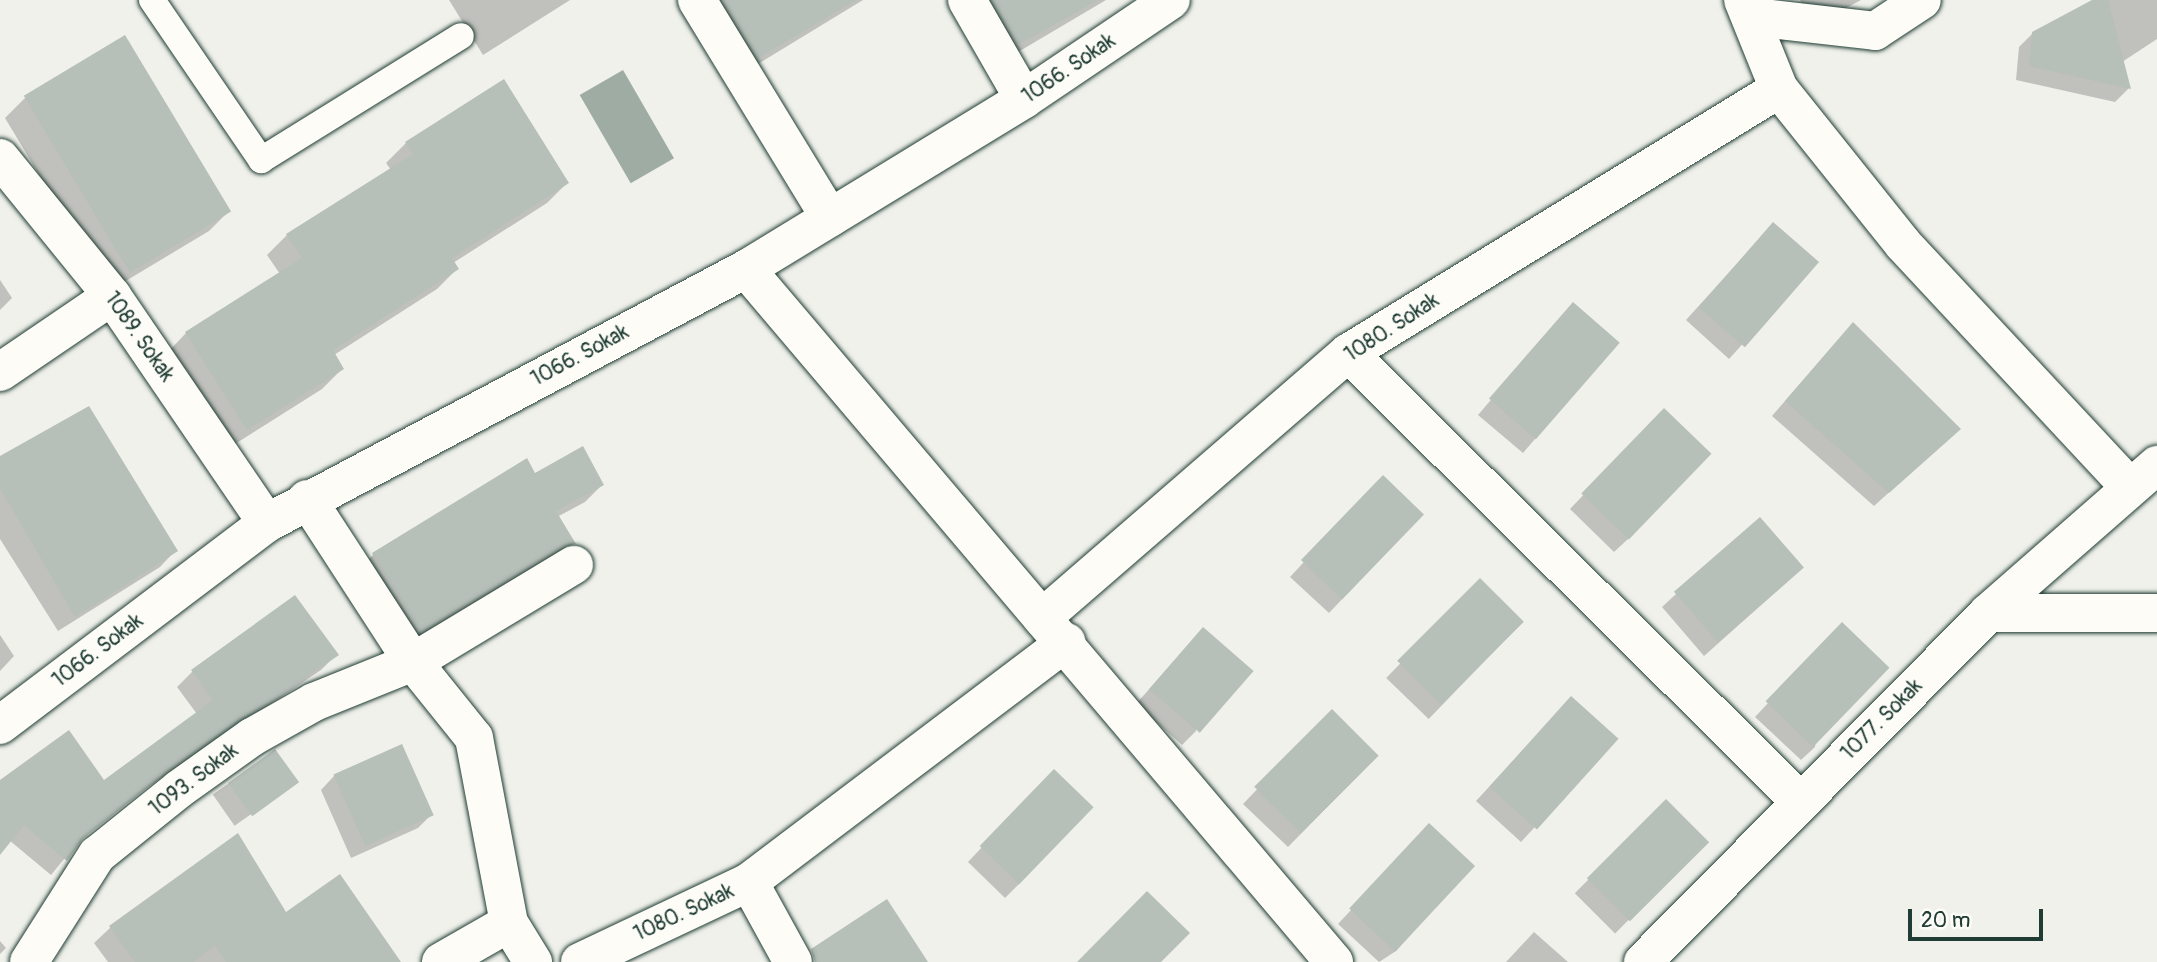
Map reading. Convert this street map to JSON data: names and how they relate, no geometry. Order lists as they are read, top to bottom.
{
  "streets": {
    "street": [
      "1066. Sokak",
      "1080. Sokak",
      "1089. Sokak",
      "1077. Sokak",
      "1093. Sokak"
    ]
  },
  "crossings": [
    ["1066. Sokak", "1089. Sokak"]
  ],
  "scale_bar": "20 m"
}
